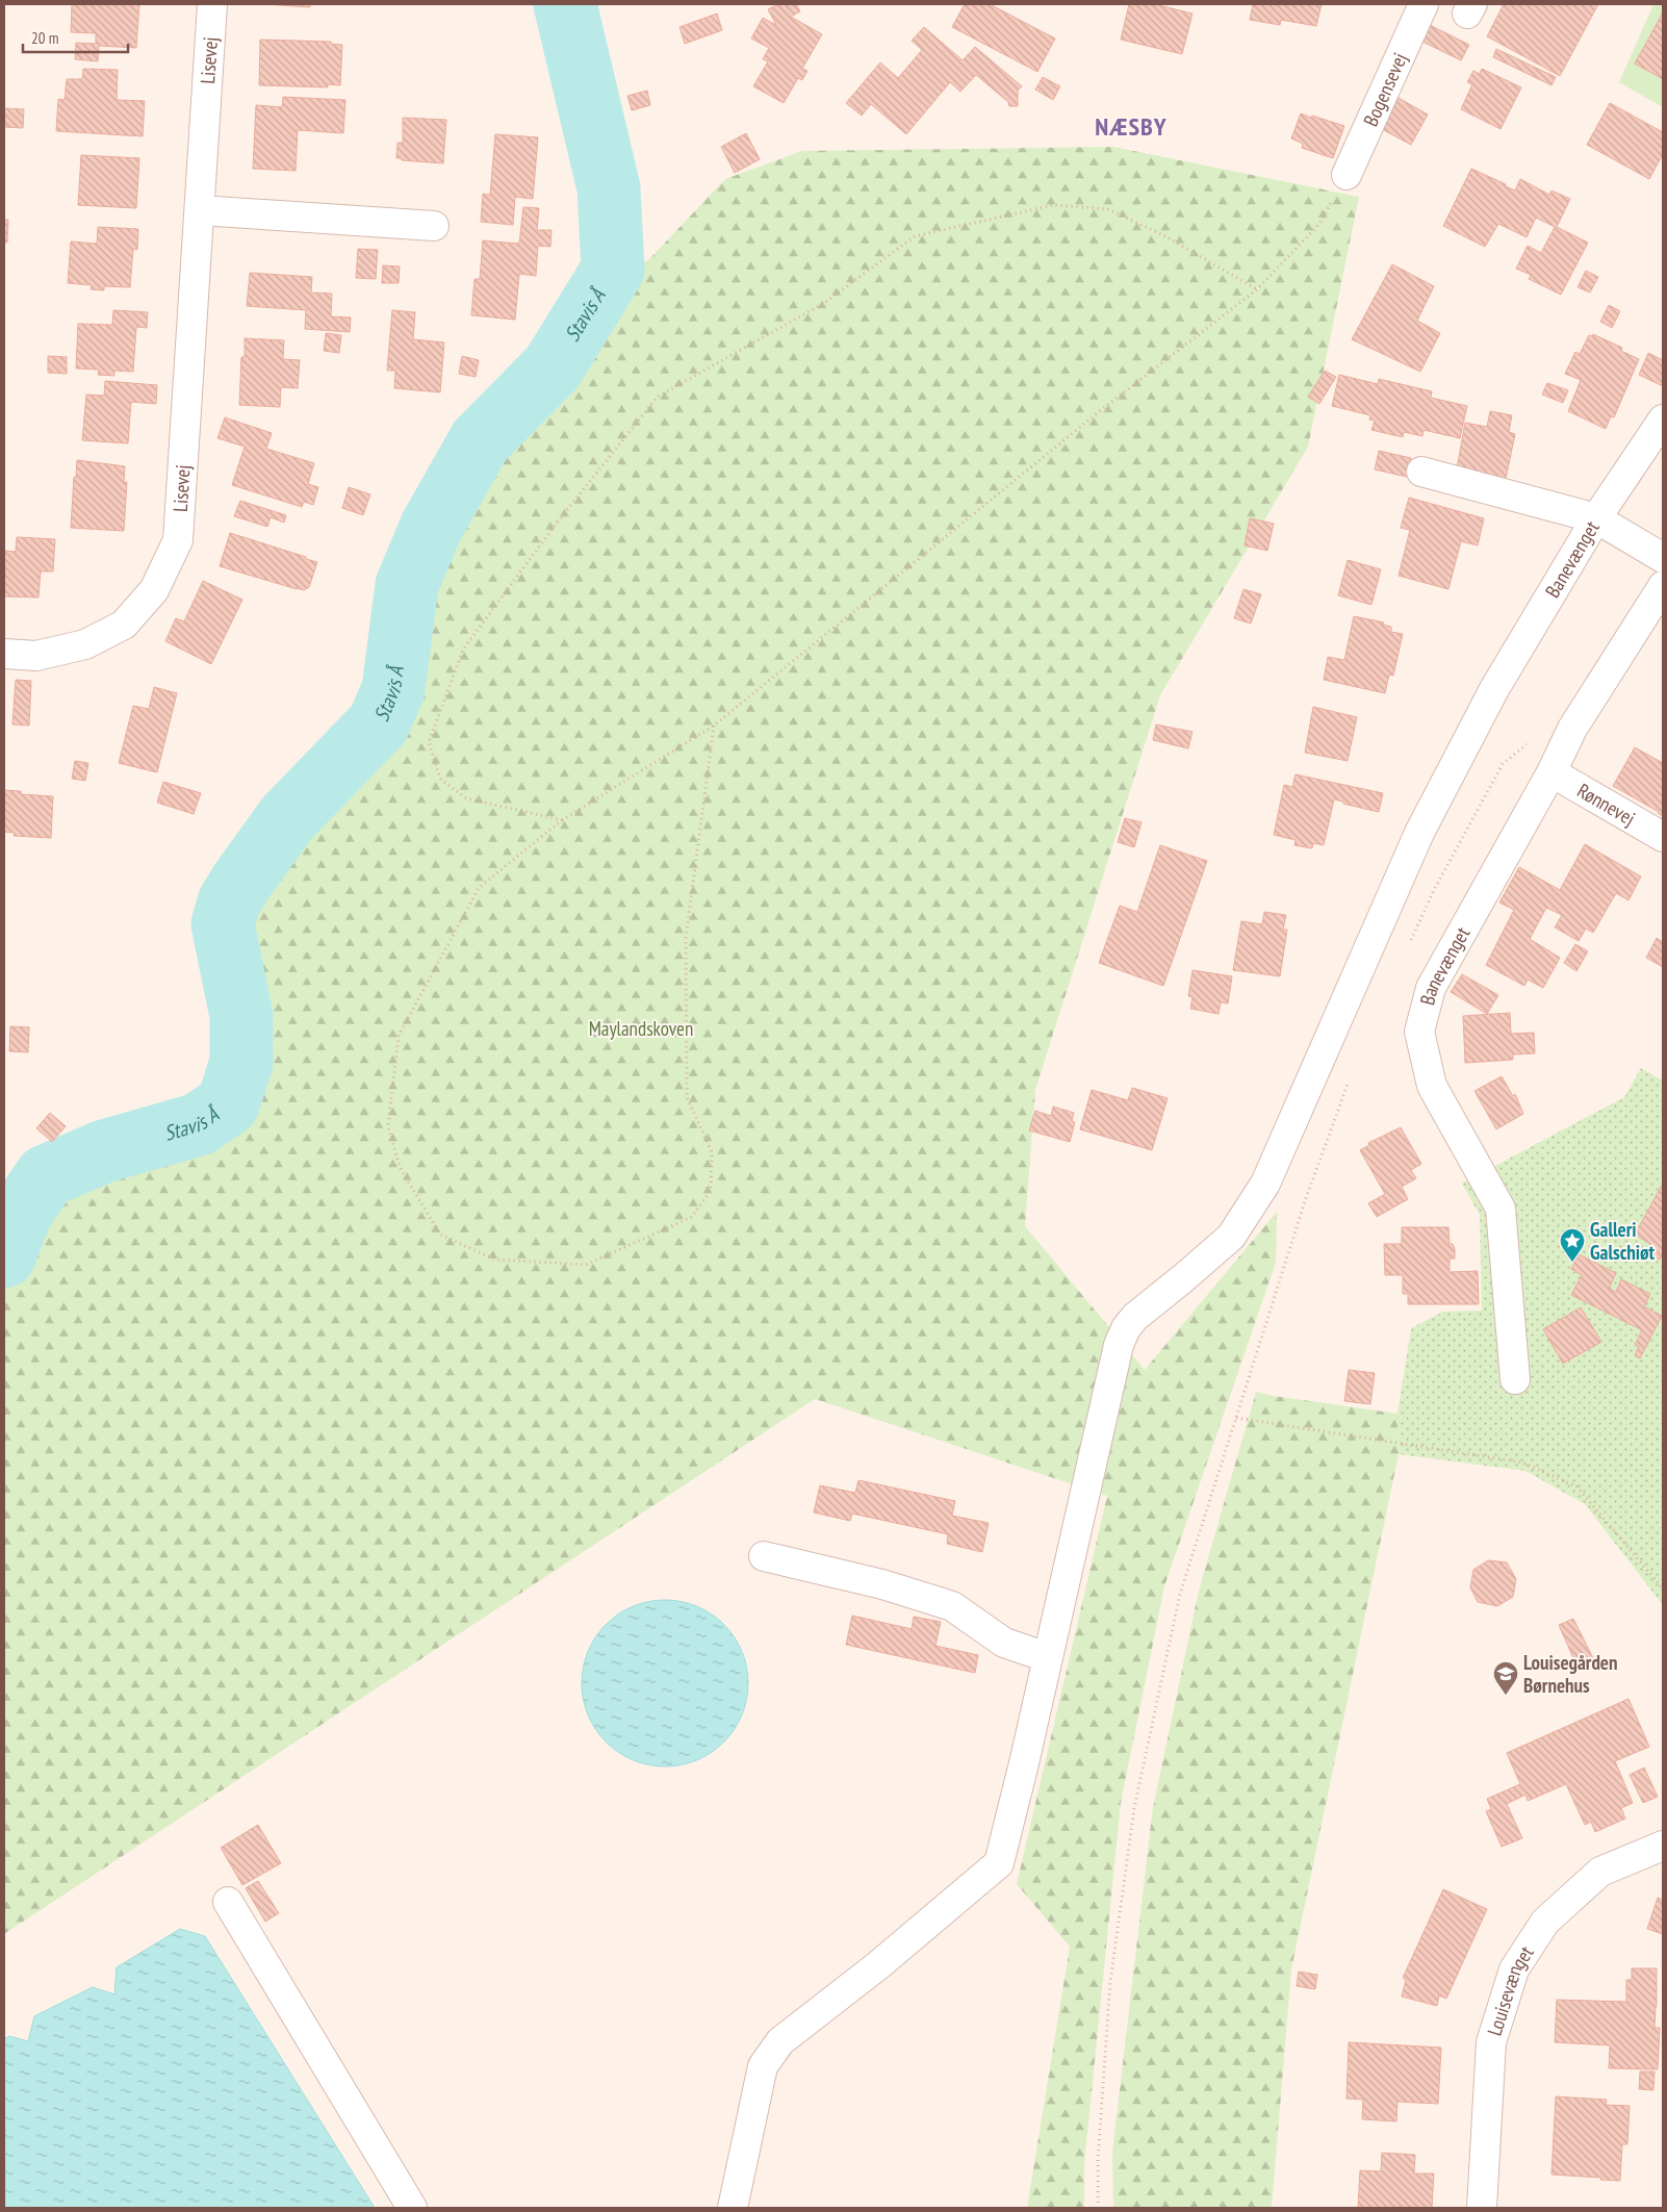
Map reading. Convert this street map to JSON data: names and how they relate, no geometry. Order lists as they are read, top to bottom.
{
  "streets": {
    "street": [
      "Lisevej",
      "Bogensevej",
      "Banevænget",
      "Rønnevej",
      "Louisevænget"
    ]
  },
  "crossings": [
    ["Banevænget", "Rønnevej"]
  ],
  "districts": ["NÆSBY"],
  "water": ["Stavis Å"],
  "parks": ["Maylandskoven"],
  "places": {
    "place": ["Galleri Galschiøt"],
    "school or university": ["Louisegården Børnehus"]
  },
  "scale_bar": "20 m"
}
